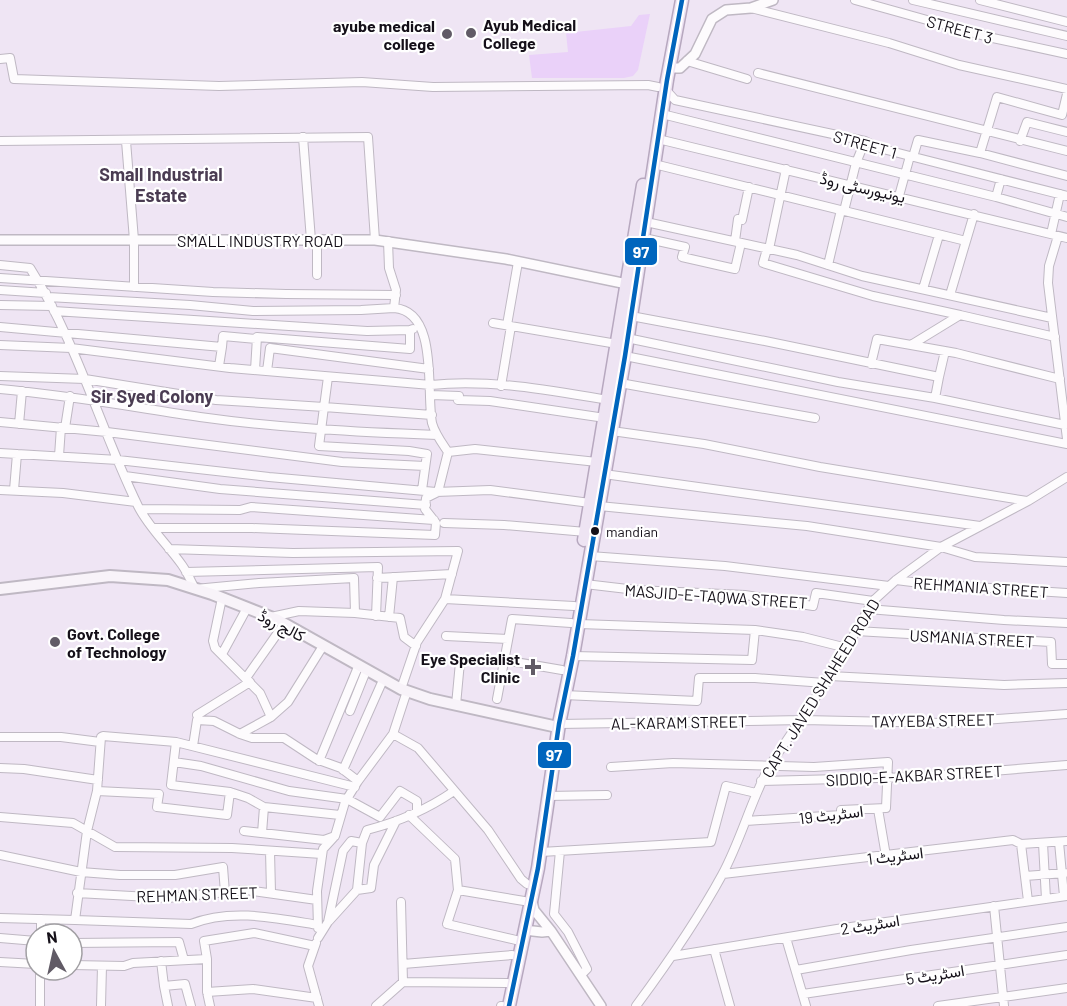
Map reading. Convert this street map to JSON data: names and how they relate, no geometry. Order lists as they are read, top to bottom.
{
  "streets": {
    "main road": ["کالج روڈ"],
    "street": [
      "STREET 3",
      "STREET 1",
      "یونیورسٹی روڈ",
      "SMALL INDUSTRY ROAD",
      "REHMANIA STREET",
      "MASJID-E-TAQWA STREET",
      "USMANIA STREET",
      "CAPT. JAVED SHAHEED ROAD",
      "TAYYEBA STREET",
      "AL-KARAM STREET",
      "SIDDIQ-E-AKBAR STREET",
      "اسٹریٹ 19",
      "اسٹریٹ 1",
      "REHMAN STREET",
      "اسٹریٹ 2",
      "اسٹریٹ 5"
    ]
  },
  "crossings": [
    ["REHMANIA STREET", "CAPT. JAVED SHAHEED ROAD"],
    ["MASJID-E-TAQWA STREET", "CAPT. JAVED SHAHEED ROAD"],
    ["کالج روڈ", "AL-KARAM STREET"],
    ["USMANIA STREET", "CAPT. JAVED SHAHEED ROAD"],
    ["CAPT. JAVED SHAHEED ROAD", "TAYYEBA STREET"],
    ["CAPT. JAVED SHAHEED ROAD", "AL-KARAM STREET"],
    ["CAPT. JAVED SHAHEED ROAD", "SIDDIQ-E-AKBAR STREET"],
    ["CAPT. JAVED SHAHEED ROAD", "اسٹریٹ 19"],
    ["CAPT. JAVED SHAHEED ROAD", "اسٹریٹ 1"],
    ["CAPT. JAVED SHAHEED ROAD", "اسٹریٹ 2"],
    ["TAYYEBA STREET", "AL-KARAM STREET"],
    ["SIDDIQ-E-AKBAR STREET", "اسٹریٹ 19"]
  ],
  "districts": ["Small Industrial Estate", "Sir Syed Colony"],
  "places": {
    "other": [
      "Ayub Medical College",
      "ayube medical college",
      "mandian",
      "Govt. College of Technology"
    ],
    "health": ["Eye Specialist Clinic"]
  },
  "lines": ["transit line 97"],
  "north": "top"
}
